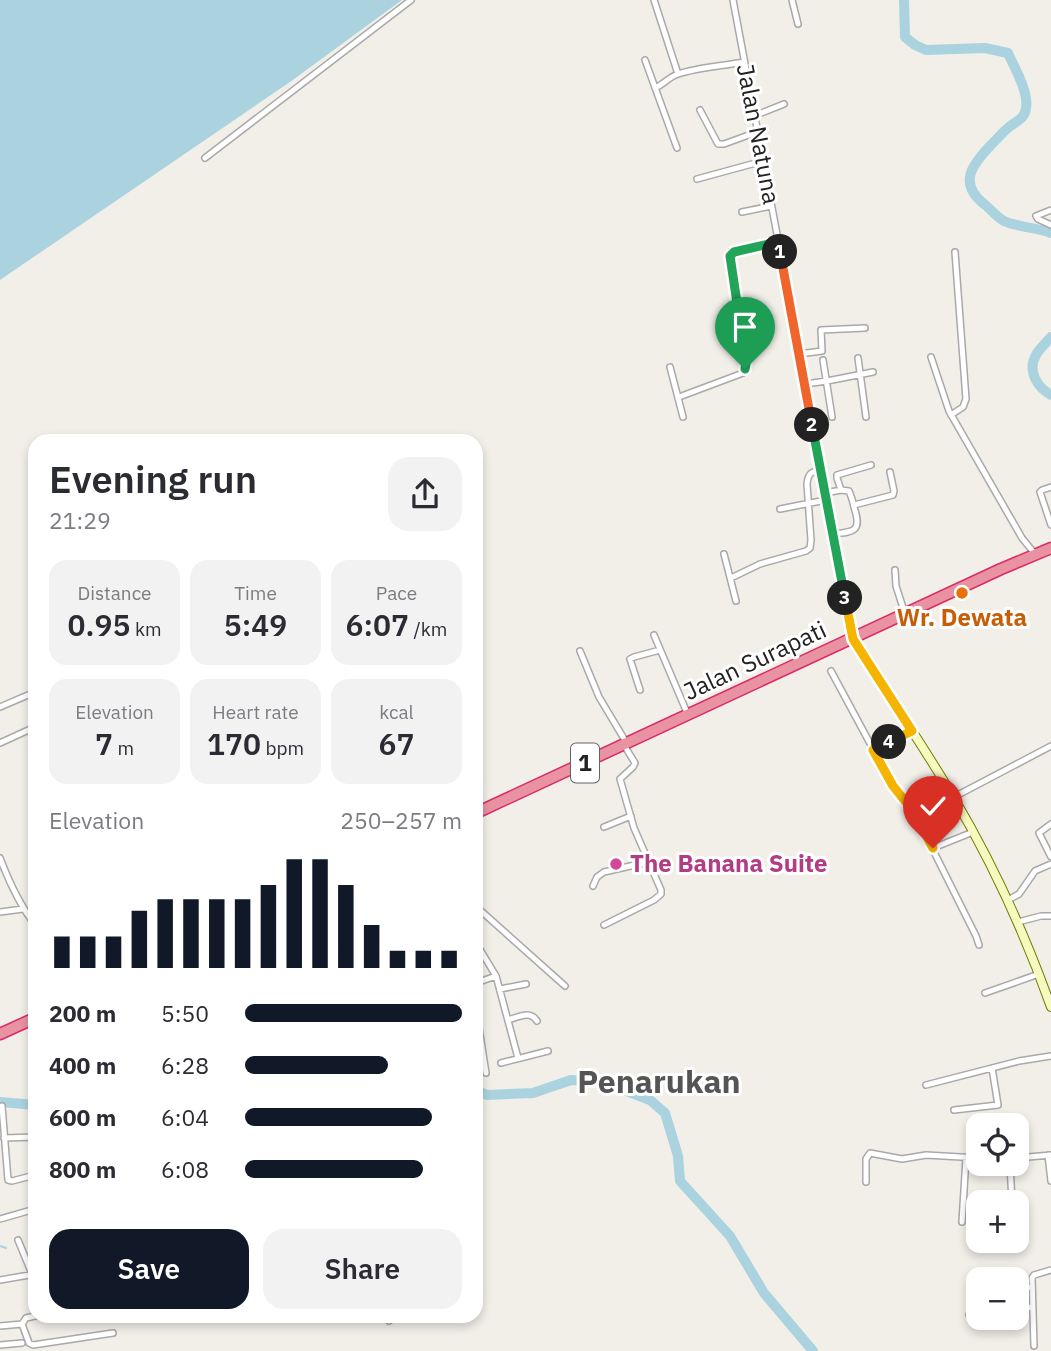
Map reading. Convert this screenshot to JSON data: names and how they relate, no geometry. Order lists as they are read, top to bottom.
{
  "streets": {
    "highway": ["Jalan Surapati", "1"],
    "street": ["Jalan Natuna"]
  },
  "crossings": [
    ["Jalan Natuna", "Jalan Surapati"]
  ],
  "districts": ["Penarukan"],
  "places": ["Wr. Dewata", "The Banana Suite"],
  "page": {
    "pins": [
      "1",
      "2",
      "3",
      "4"
    ],
    "heading": ["Evening run", "21:29"],
    "stats": [
      ["Distance", "0.95 km"],
      ["Time", "5:49"],
      ["Pace", "6:07 /km"],
      ["Elevation", "7 m"],
      ["Heart rate", "170 bpm"],
      ["kcal", "67"]
    ],
    "chart": ["Elevation", "250–257 m"],
    "list": [
      {
        "name": "200 m",
        "note": "5:50"
      },
      {
        "name": "400 m",
        "note": "6:28"
      },
      {
        "name": "600 m",
        "note": "6:04"
      },
      {
        "name": "800 m",
        "note": "6:08"
      }
    ],
    "map_buttons": ["+", "−"],
    "buttons": ["Save", "Share"]
  }
}
